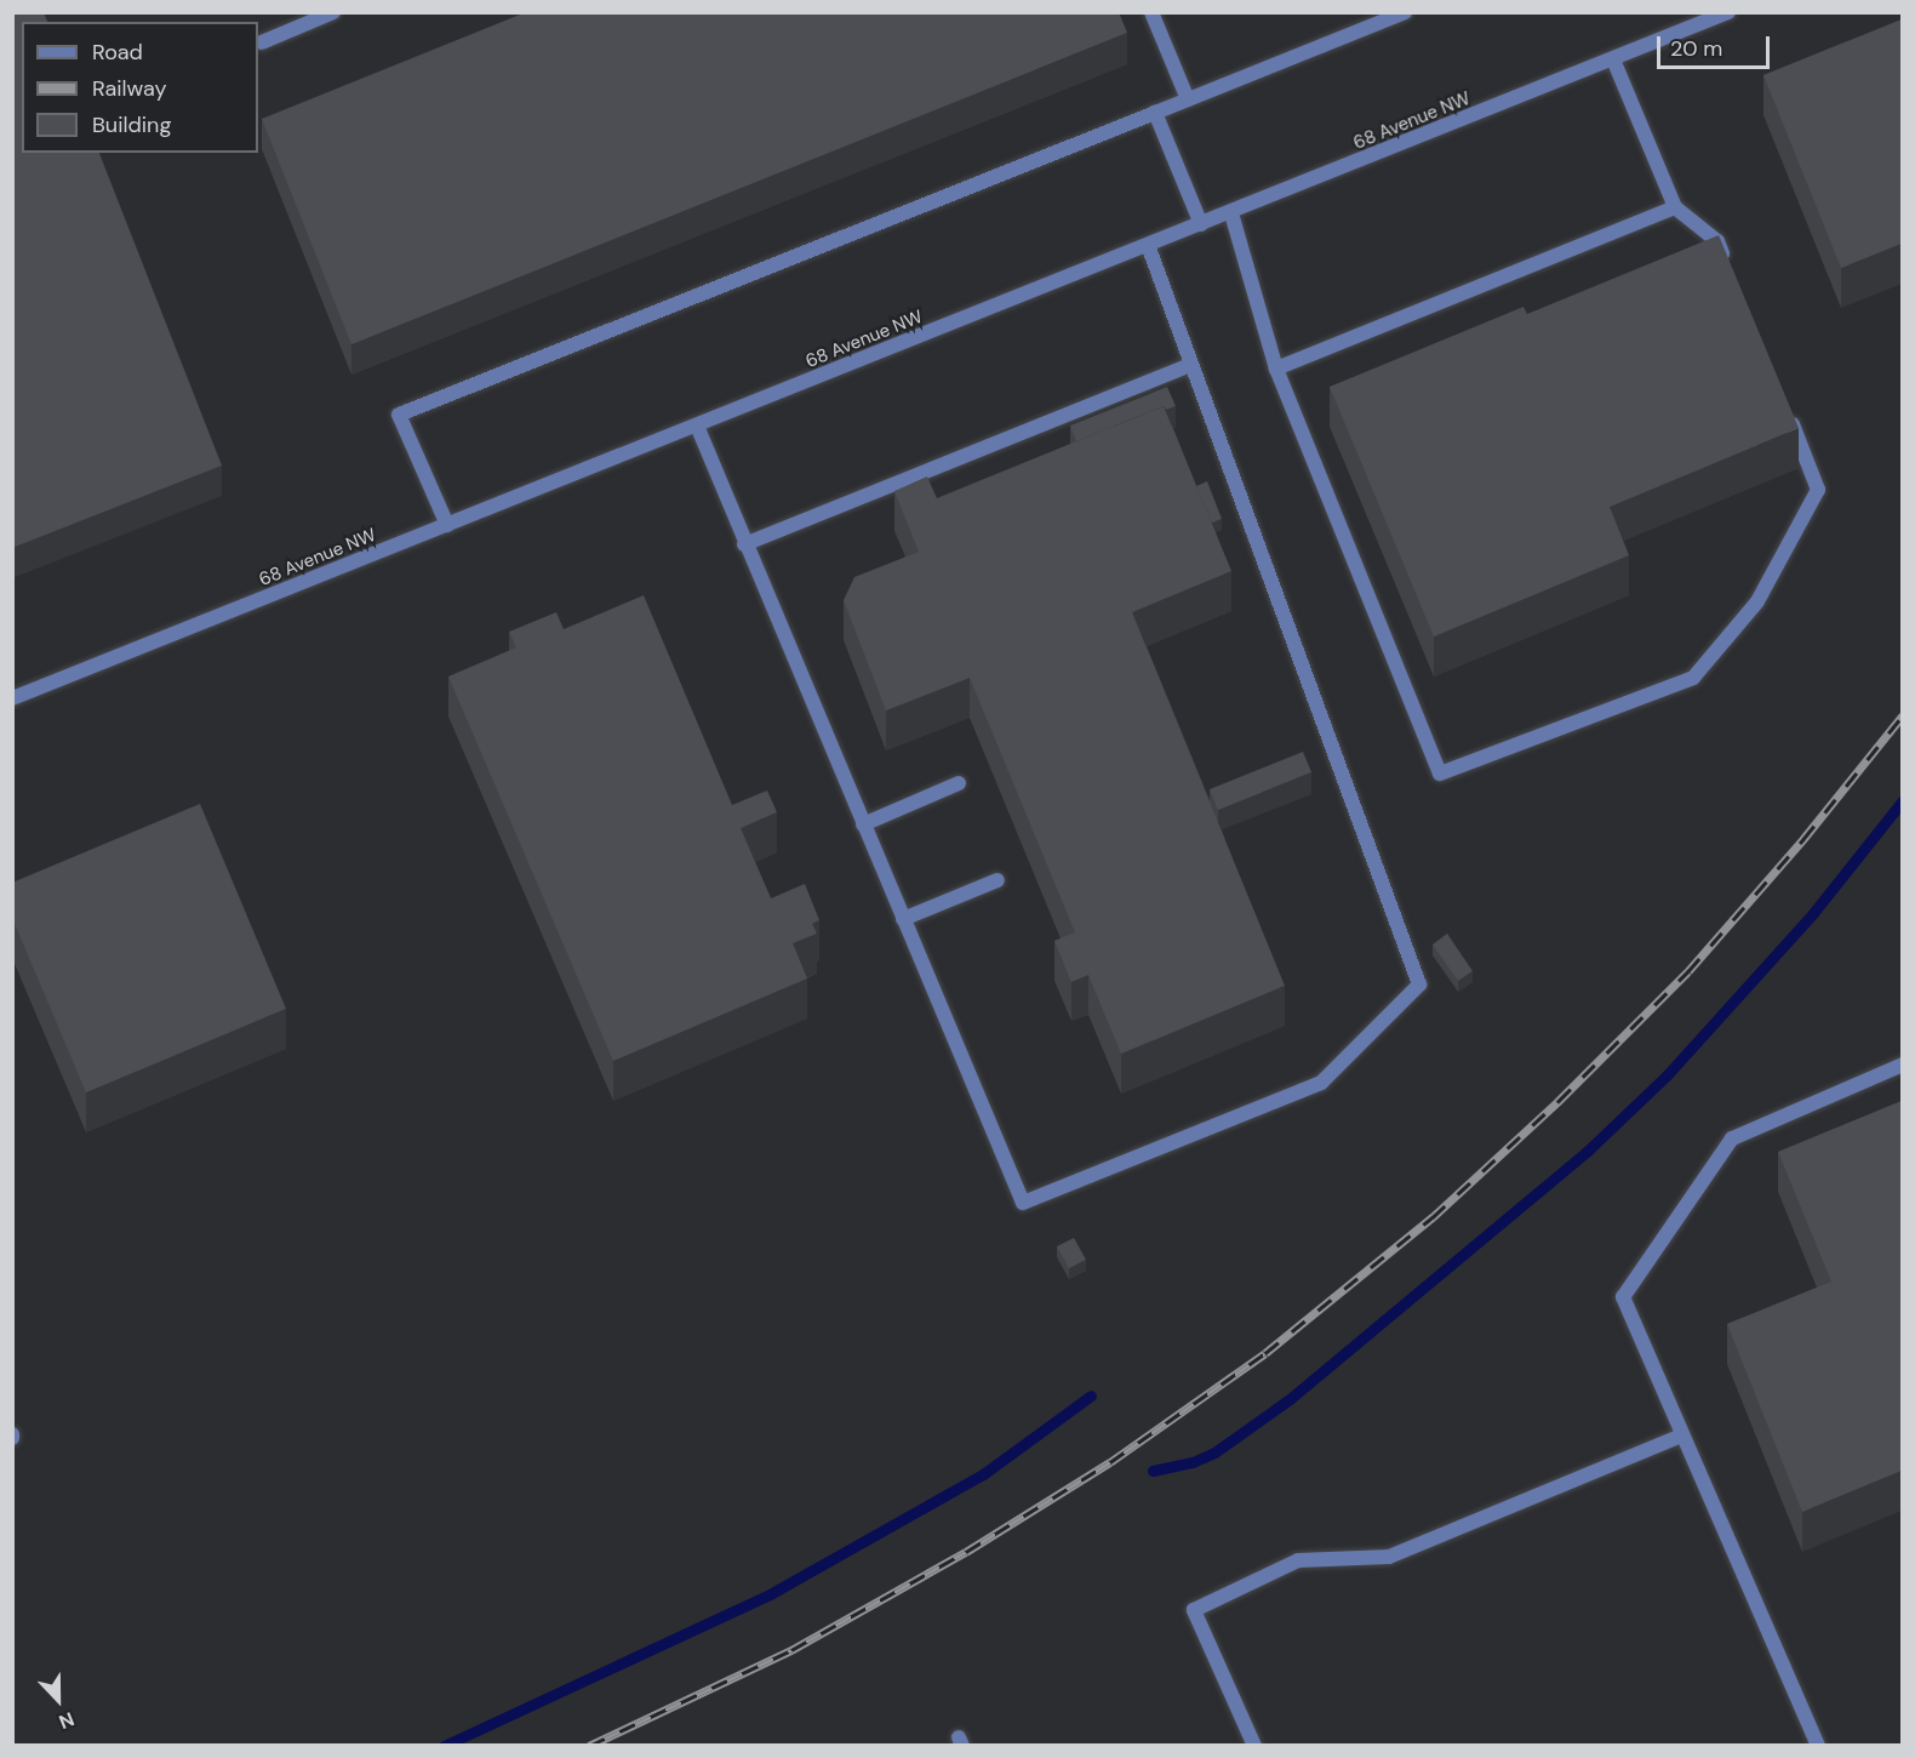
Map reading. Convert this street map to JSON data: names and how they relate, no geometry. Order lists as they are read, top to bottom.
{
  "streets": {
    "street": ["68 Avenue NW"]
  },
  "legend": ["Road", "Railway", "Building"],
  "scale_bar": "20 m",
  "north": "bottom"
}
